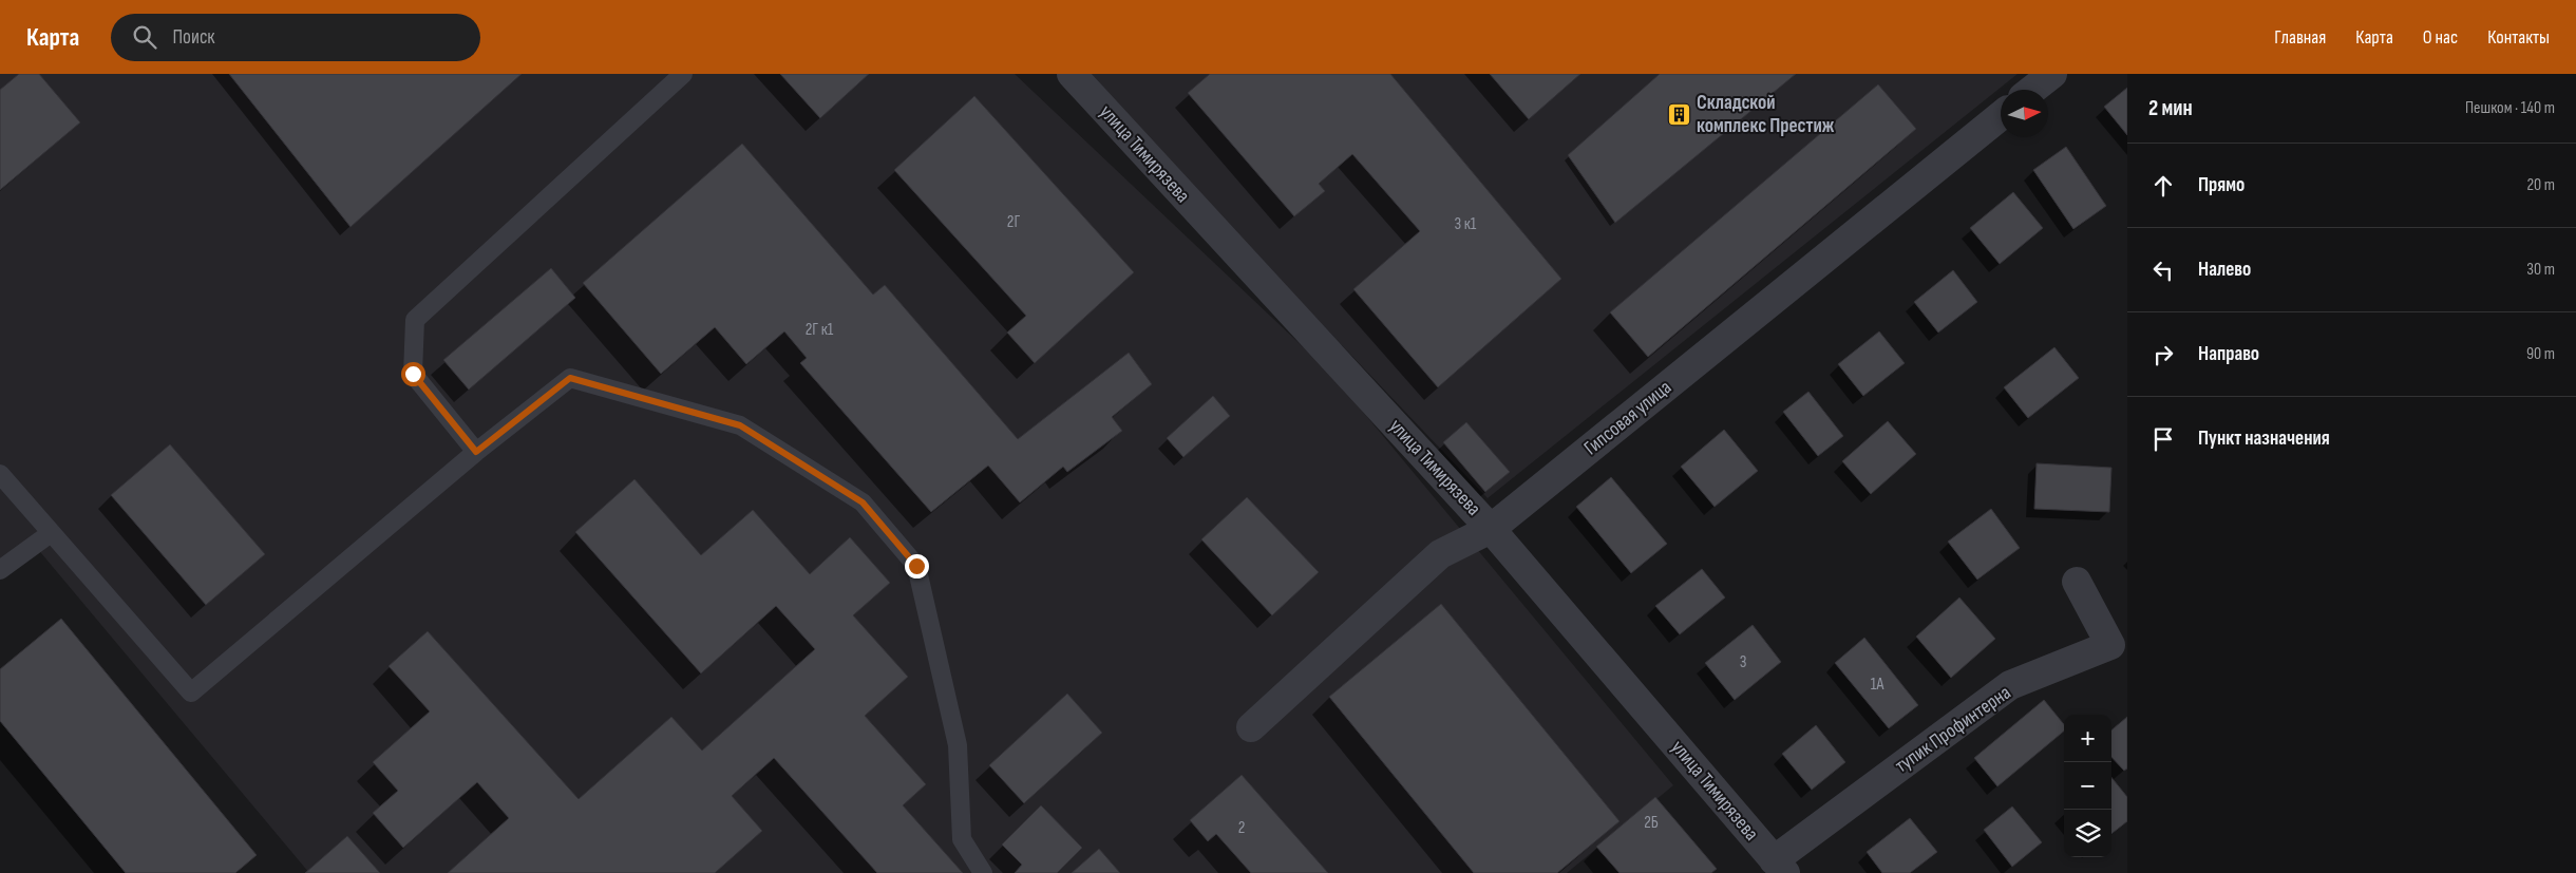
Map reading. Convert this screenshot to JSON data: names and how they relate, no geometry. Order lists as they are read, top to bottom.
{
  "streets": {
    "street": ["улица Тимирязева", "Гипсовая улица", "тупик Профинтерна"]
  },
  "crossings": [
    ["улица Тимирязева", "Гипсовая улица"],
    ["улица Тимирязева", "тупик Профинтерна"]
  ],
  "places": {
    "building": ["Складской комплекс Престиж"]
  },
  "house_numbers": [
    "2Г",
    "3 к1",
    "2Г к1",
    "3",
    "1А",
    "2Б",
    "2"
  ],
  "north": "right",
  "page": {
    "header": "Карта",
    "search": "Поиск",
    "nav": [
      "Главная",
      "Карта",
      "О нас",
      "Контакты"
    ],
    "heading": ["2 мин", "Пешком · 140 m"],
    "list": [
      ["Прямо", "20 m"],
      ["Налево", "30 m"],
      ["Направо", "90 m"],
      "Пункт назначения"
    ],
    "map_buttons": ["+", "−"]
  }
}
